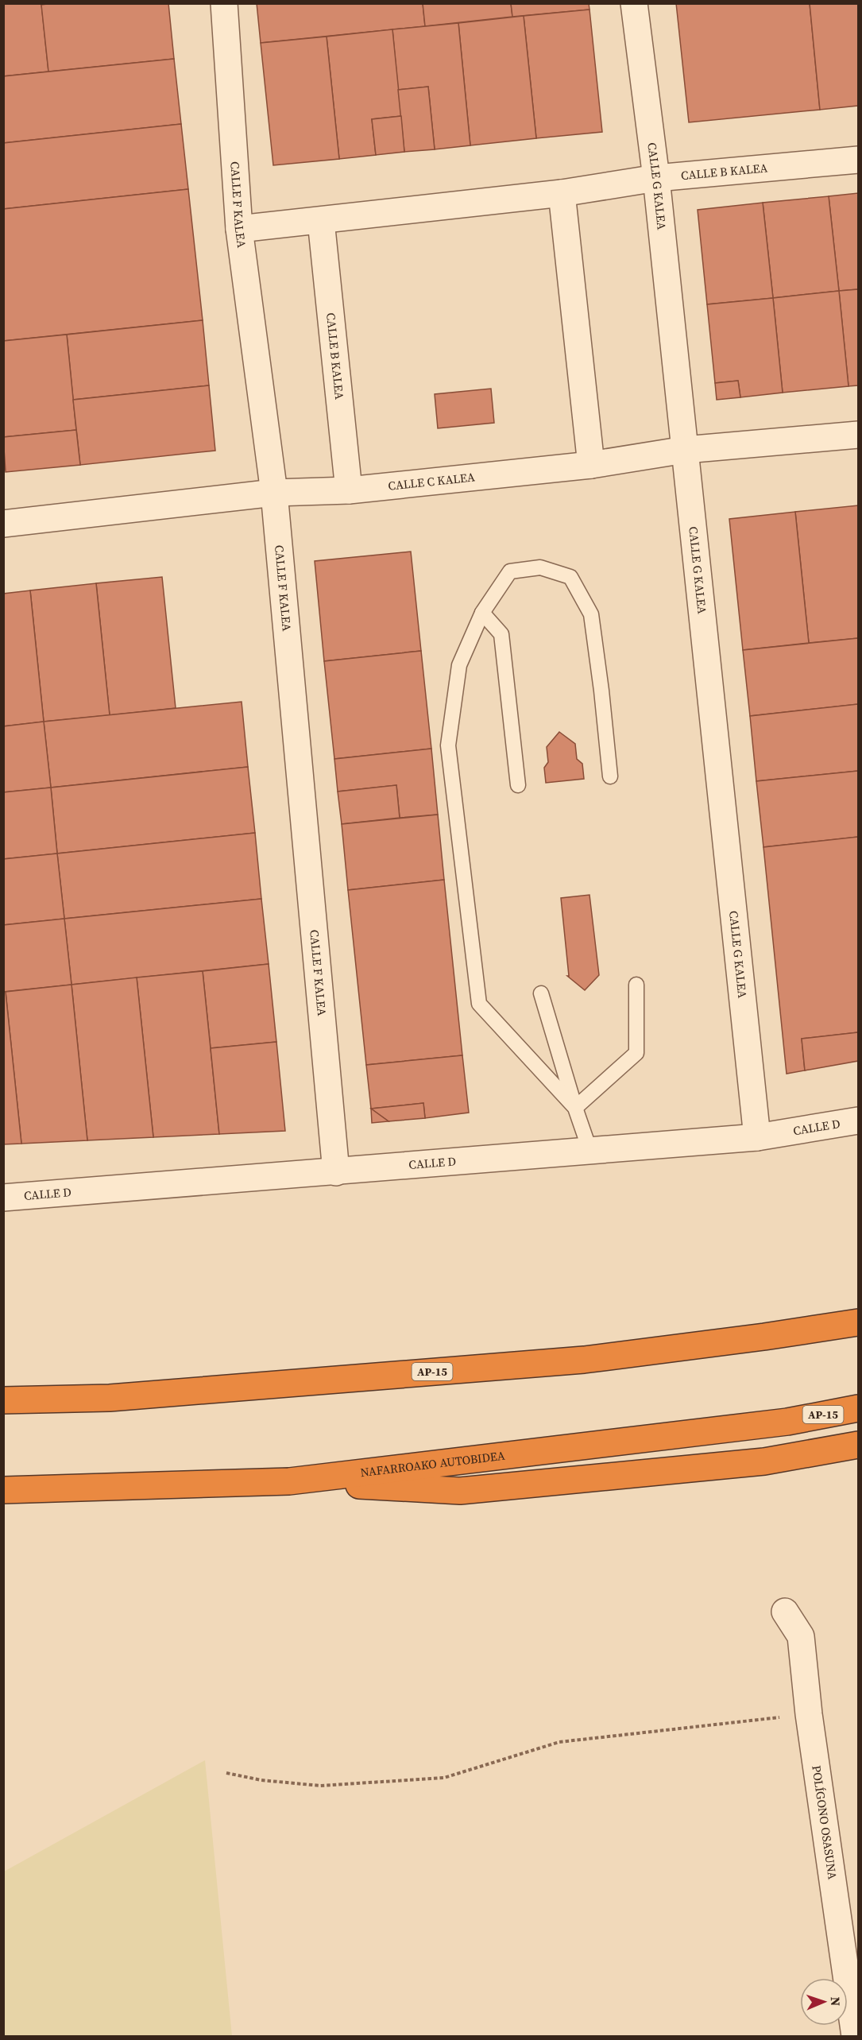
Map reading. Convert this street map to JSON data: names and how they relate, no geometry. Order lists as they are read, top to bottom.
{
  "streets": {
    "highway": ["AP-15", "NAFARROAKO AUTOBIDEA"],
    "street": [
      "CALLE B KALEA",
      "CALLE G KALEA",
      "CALLE F KALEA",
      "CALLE C KALEA",
      "CALLE D",
      "POLÍGONO OSASUNA"
    ]
  },
  "crossings": [
    ["CALLE B KALEA", "CALLE G KALEA"],
    ["CALLE B KALEA", "CALLE F KALEA"],
    ["CALLE B KALEA", "CALLE C KALEA"],
    ["CALLE G KALEA", "CALLE C KALEA"],
    ["CALLE G KALEA", "CALLE D"],
    ["CALLE F KALEA", "CALLE C KALEA"],
    ["CALLE F KALEA", "CALLE D"]
  ],
  "north": "right"
}
